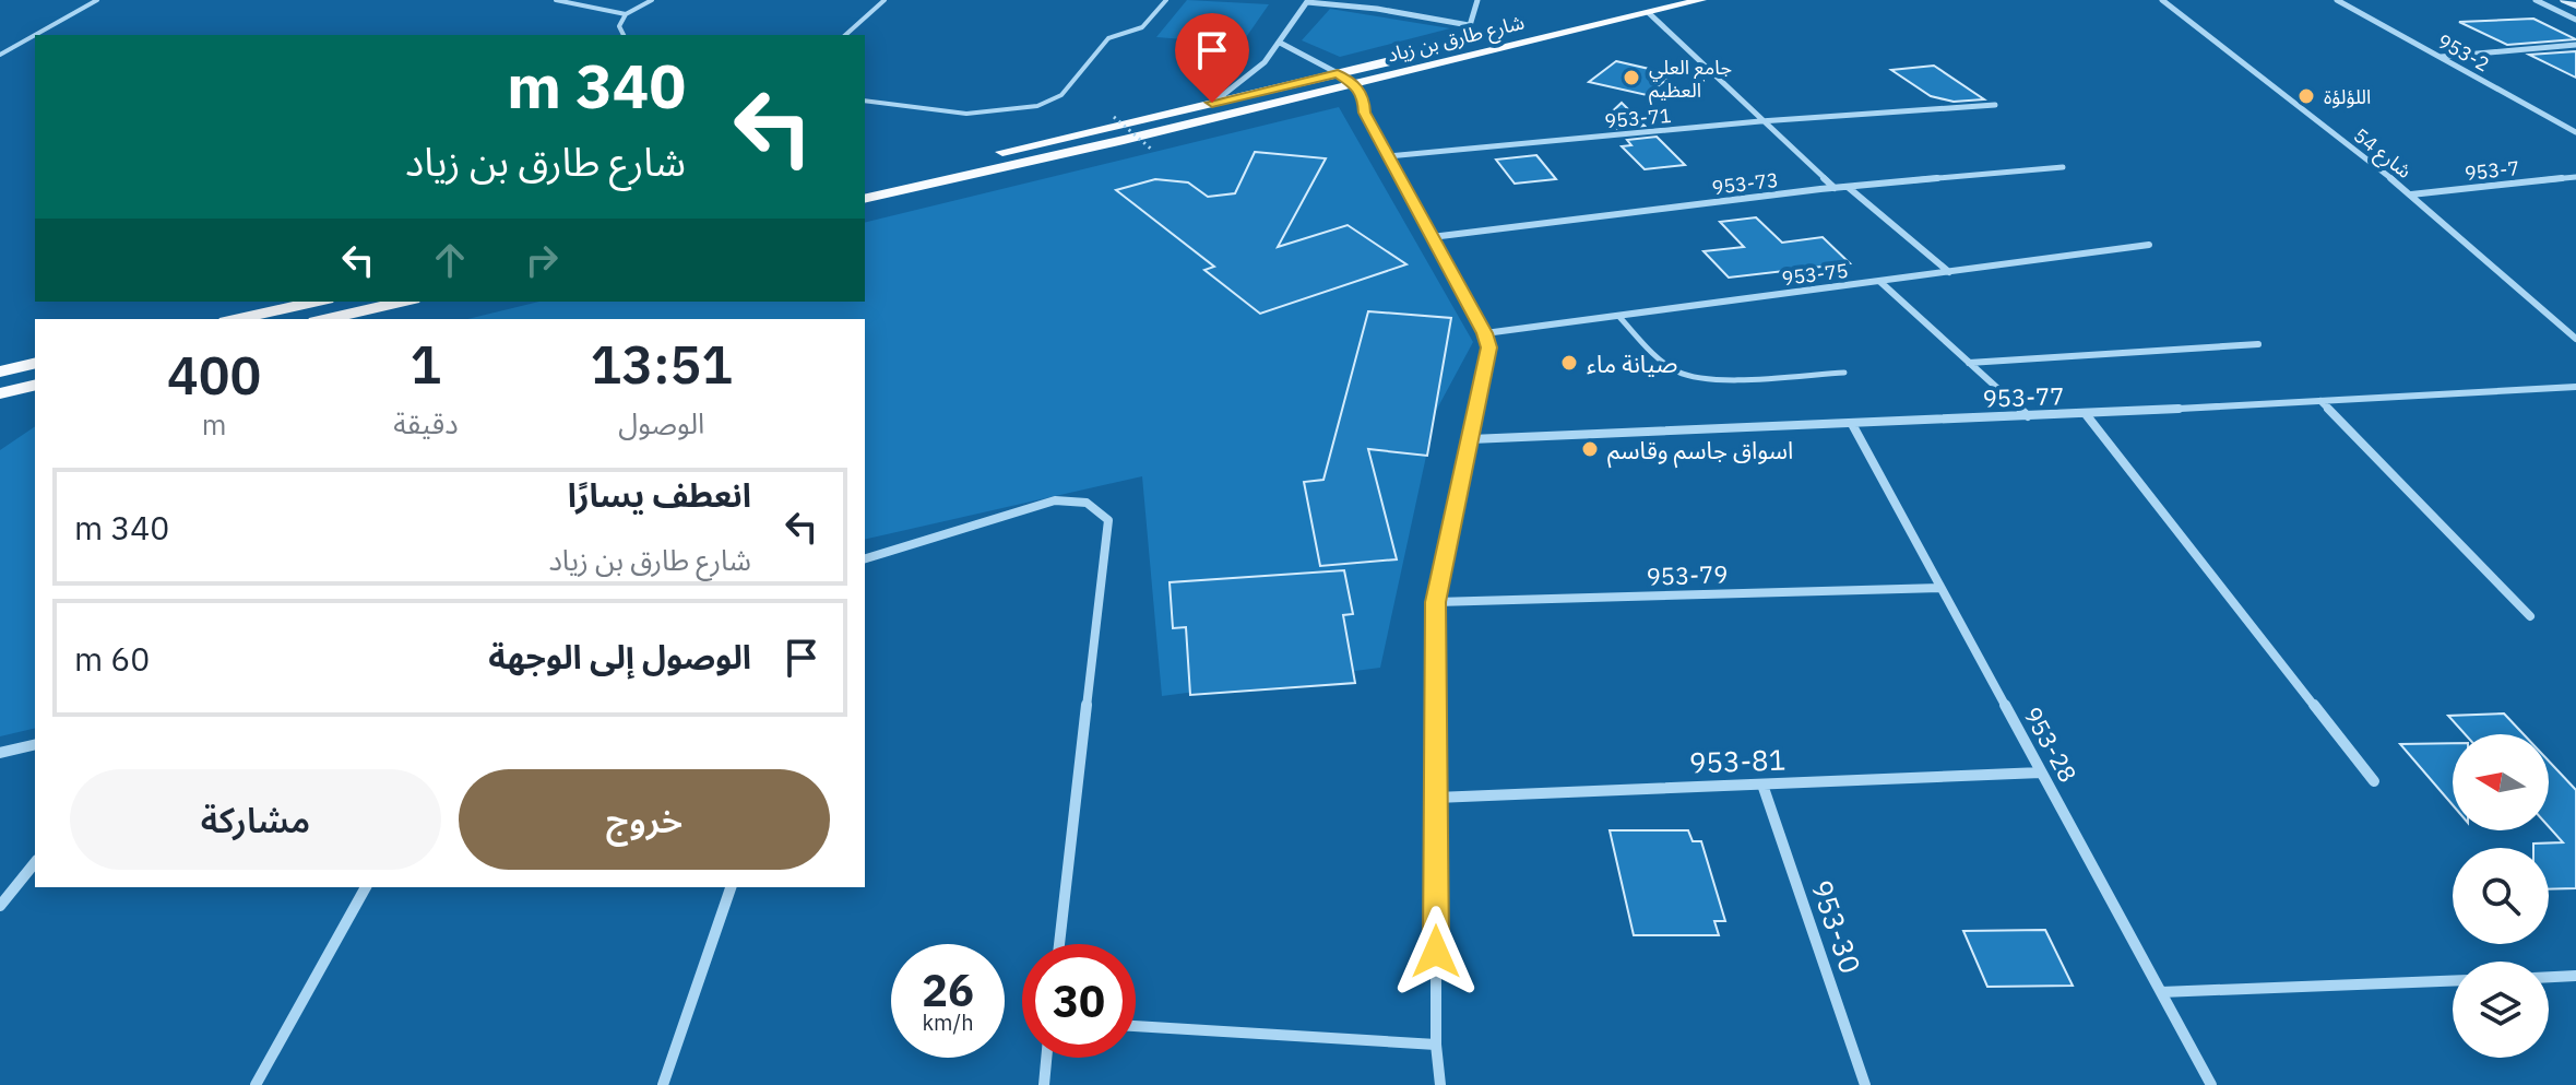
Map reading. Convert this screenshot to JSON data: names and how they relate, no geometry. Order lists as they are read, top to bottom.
{
  "streets": {
    "main road": ["شارع طارق بن زياد"],
    "street": [
      "953-2",
      "953-71",
      "شارع 54",
      "953-7",
      "953-73",
      "953-75",
      "953-77",
      "953-79",
      "953-28",
      "953-81",
      "953-30"
    ]
  },
  "crossings": [
    ["شارع 54", "953-7"],
    ["953-77", "953-28"],
    ["953-79", "953-28"],
    ["953-28", "953-81"],
    ["953-81", "953-30"]
  ],
  "places": [
    "جامع العلي العظيم",
    "اللؤلؤة",
    "صيانة ماء",
    "اسواق جاسم وقاسم"
  ],
  "north": "left",
  "page": {
    "turn": ["340 m", "شارع طارق بن زياد"],
    "eta": [
      "13:51",
      "الوصول",
      "1",
      "دقيقة",
      "400",
      "m"
    ],
    "list": [
      {
        "name": "انعطف يسارًا",
        "note": "شارع طارق بن زياد",
        "value": "340 m"
      },
      {
        "name": "الوصول إلى الوجهة",
        "value": "60 m"
      }
    ],
    "buttons": ["خروج", "مشاركة"],
    "speed": "26 km/h",
    "limit": "30"
  }
}
